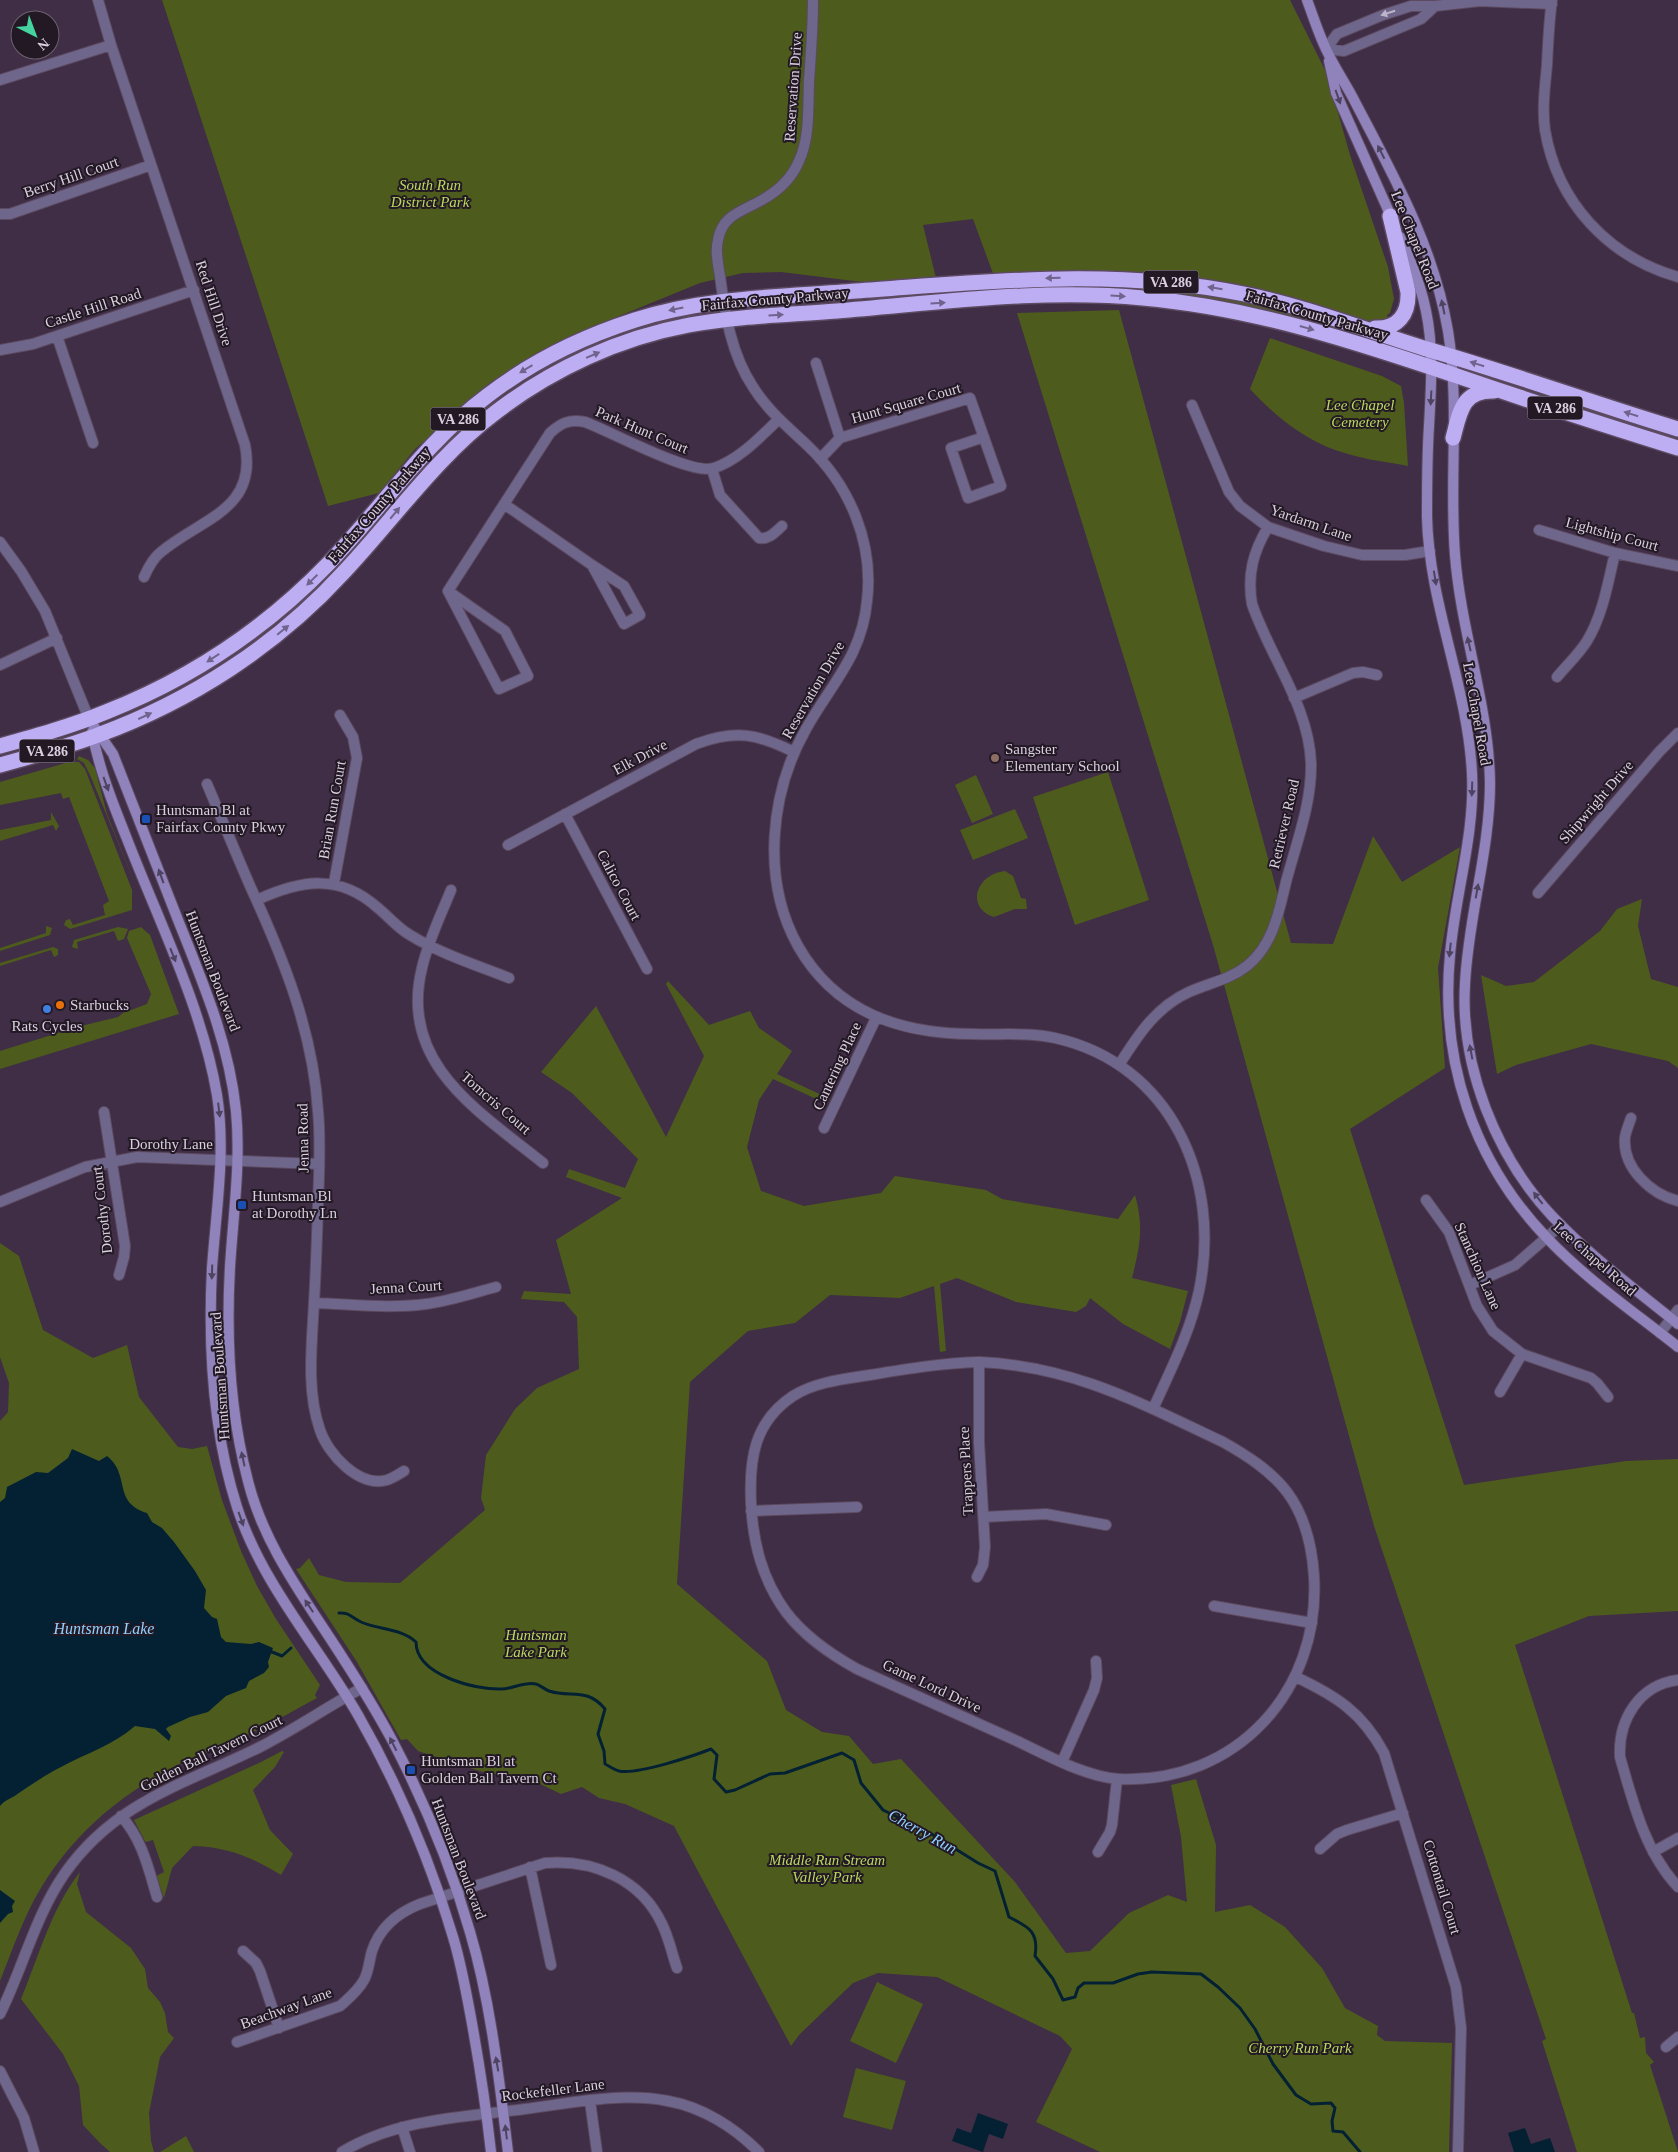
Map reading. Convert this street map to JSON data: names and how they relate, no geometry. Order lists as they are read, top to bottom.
{
  "streets": {
    "highway": ["VA 286", "Fairfax County Parkway"],
    "street": [
      "Reservation Drive",
      "Berry Hill Court",
      "Lee Chapel Road",
      "Red Hill Drive",
      "Castle Hill Road",
      "Hunt Square Court",
      "Park Hunt Court",
      "Yardarm Lane",
      "Lightship Court",
      "Elk Drive",
      "Shipwright Drive",
      "Brian Run Court",
      "Retriever Road",
      "Calico Court",
      "Huntsman Boulevard",
      "Cantering Place",
      "Tomcris Court",
      "Jenna Road",
      "Dorothy Lane",
      "Dorothy Court",
      "Stanchion Lane",
      "Jenna Court",
      "Trappers Place",
      "Game Lord Drive",
      "Golden Ball Tavern Court",
      "Cottontail Court",
      "Beachway Lane",
      "Rockefeller Lane"
    ]
  },
  "crossings": [
    ["Reservation Drive", "Fairfax County Parkway"],
    ["Reservation Drive", "Hunt Square Court"],
    ["Reservation Drive", "Elk Drive"],
    ["Reservation Drive", "Retriever Road"],
    ["Reservation Drive", "Cantering Place"],
    ["Reservation Drive", "Game Lord Drive"],
    ["Berry Hill Court", "Red Hill Drive"],
    ["Lee Chapel Road", "Fairfax County Parkway"],
    ["Lee Chapel Road", "Yardarm Lane"],
    ["Fairfax County Parkway", "Huntsman Boulevard"],
    ["Red Hill Drive", "Castle Hill Road"],
    ["Yardarm Lane", "Retriever Road"],
    ["Elk Drive", "Calico Court"],
    ["Huntsman Boulevard", "Dorothy Lane"],
    ["Huntsman Boulevard", "Golden Ball Tavern Court"],
    ["Huntsman Boulevard", "Beachway Lane"],
    ["Huntsman Boulevard", "Rockefeller Lane"],
    ["Jenna Road", "Dorothy Lane"],
    ["Jenna Road", "Jenna Court"],
    ["Dorothy Lane", "Dorothy Court"],
    ["Trappers Place", "Game Lord Drive"],
    ["Game Lord Drive", "Cottontail Court"]
  ],
  "water": ["Huntsman Lake", "Cherry Run"],
  "parks": [
    "South Run District Park",
    "Lee Chapel Cemetery",
    "Huntsman Lake Park",
    "Middle Run Stream Valley Park",
    "Cherry Run Park"
  ],
  "places": {
    "other": ["Sangster Elementary School", "Starbucks", "Rats Cycles"],
    "transit": ["Huntsman Bl at Fairfax County Pkwy", "Huntsman Bl at Dorothy Ln", "Huntsman Bl at Golden Ball Tavern Ct"]
  },
  "north": "bottom right"
}
